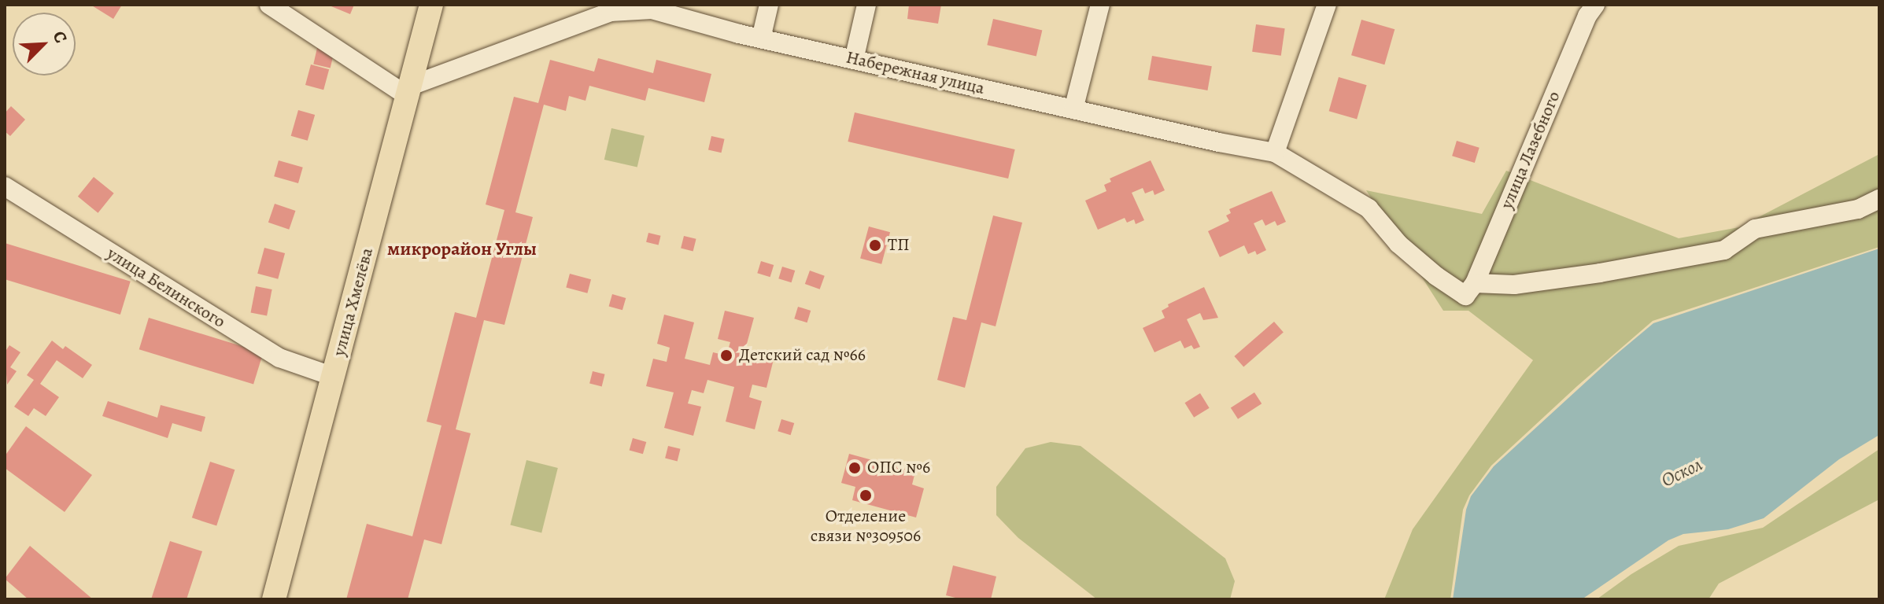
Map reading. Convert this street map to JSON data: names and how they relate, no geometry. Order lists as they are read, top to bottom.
{
  "streets": {
    "main road": ["улица Хмелёва"],
    "street": ["Набережная улица", "улица Лазебного", "улица Белинского"]
  },
  "crossings": [
    ["Набережная улица", "улица Лазебного"],
    ["Набережная улица", "улица Хмелёва"],
    ["улица Белинского", "улица Хмелёва"]
  ],
  "districts": ["микрорайон Углы"],
  "water": ["Оскол"],
  "places": [
    "ТП",
    "Детский сад №66",
    "ОПС №6",
    "Отделение связи №309506"
  ],
  "north": "top right"
}
